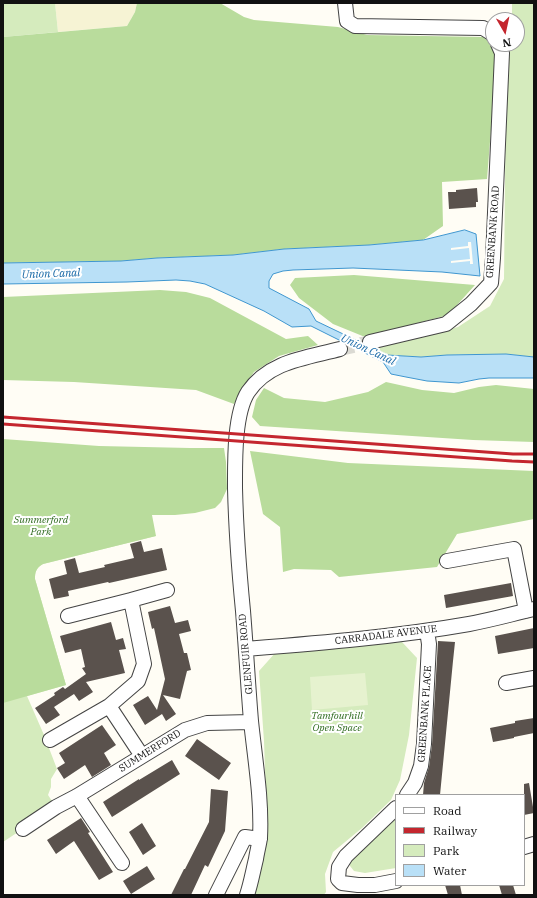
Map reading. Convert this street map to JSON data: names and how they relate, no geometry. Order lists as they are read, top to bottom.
{
  "streets": {
    "street": [
      "GREENBANK ROAD",
      "CARRADALE AVENUE",
      "GLENFUIR ROAD",
      "GREENBANK PLACE",
      "SUMMERFORD"
    ]
  },
  "crossings": [
    ["CARRADALE AVENUE", "GLENFUIR ROAD"],
    ["CARRADALE AVENUE", "GREENBANK PLACE"],
    ["GLENFUIR ROAD", "SUMMERFORD"]
  ],
  "water": ["Union Canal"],
  "parks": ["Summerford Park", "Tamfourhill Open Space"],
  "legend": [
    "Road",
    "Railway",
    "Park",
    "Water"
  ],
  "north": "bottom"
}
